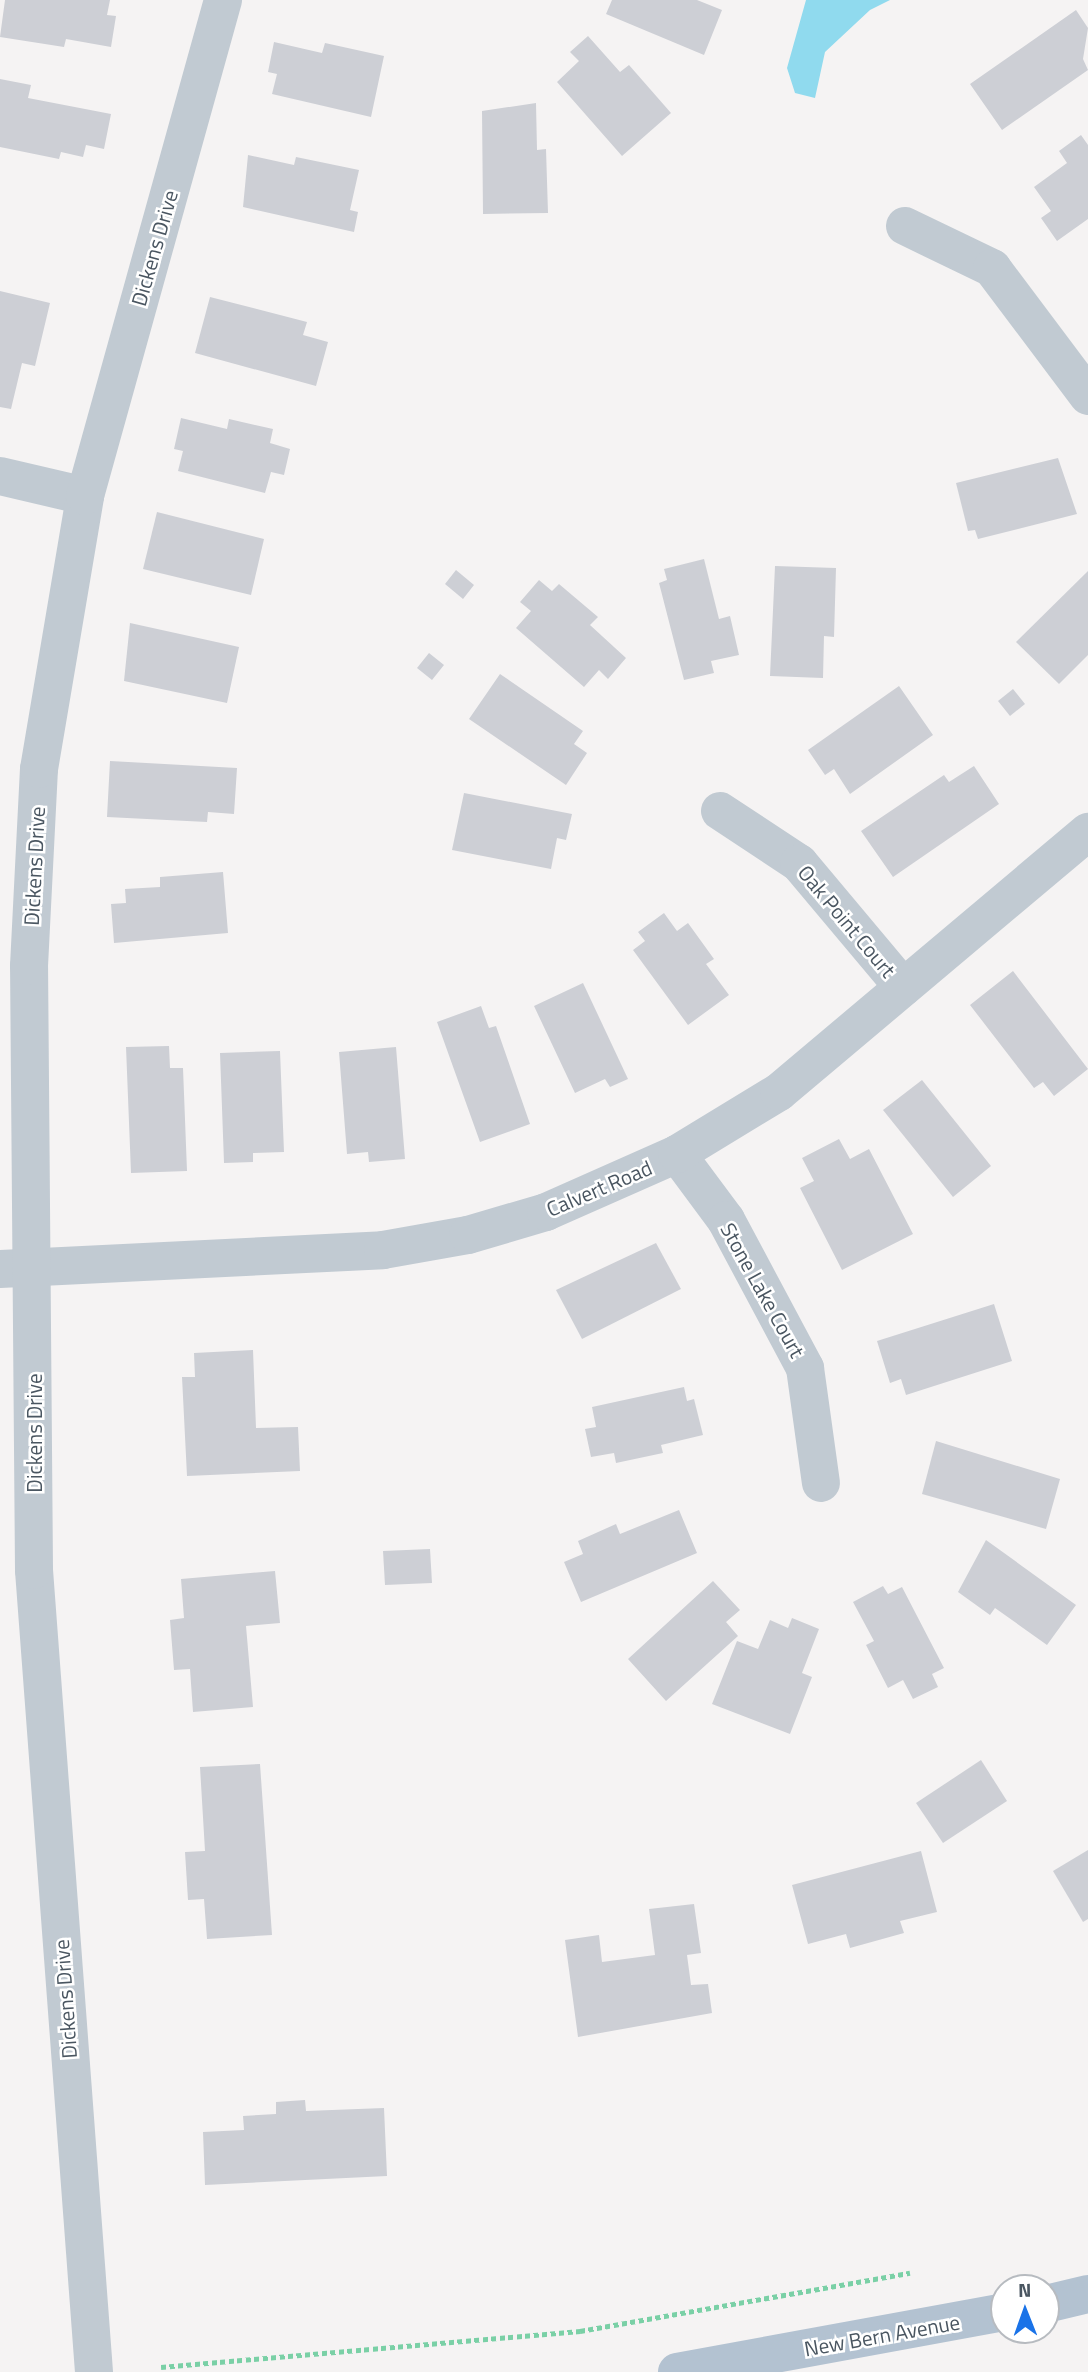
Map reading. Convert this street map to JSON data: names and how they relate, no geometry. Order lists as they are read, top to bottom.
{
  "streets": {
    "main road": ["New Bern Avenue"],
    "street": [
      "Dickens Drive",
      "Oak Point Court",
      "Calvert Road",
      "Stone Lake Court"
    ]
  },
  "crossings": [
    ["Dickens Drive", "Calvert Road"],
    ["Oak Point Court", "Calvert Road"],
    ["Calvert Road", "Stone Lake Court"]
  ],
  "north": "top"
}
